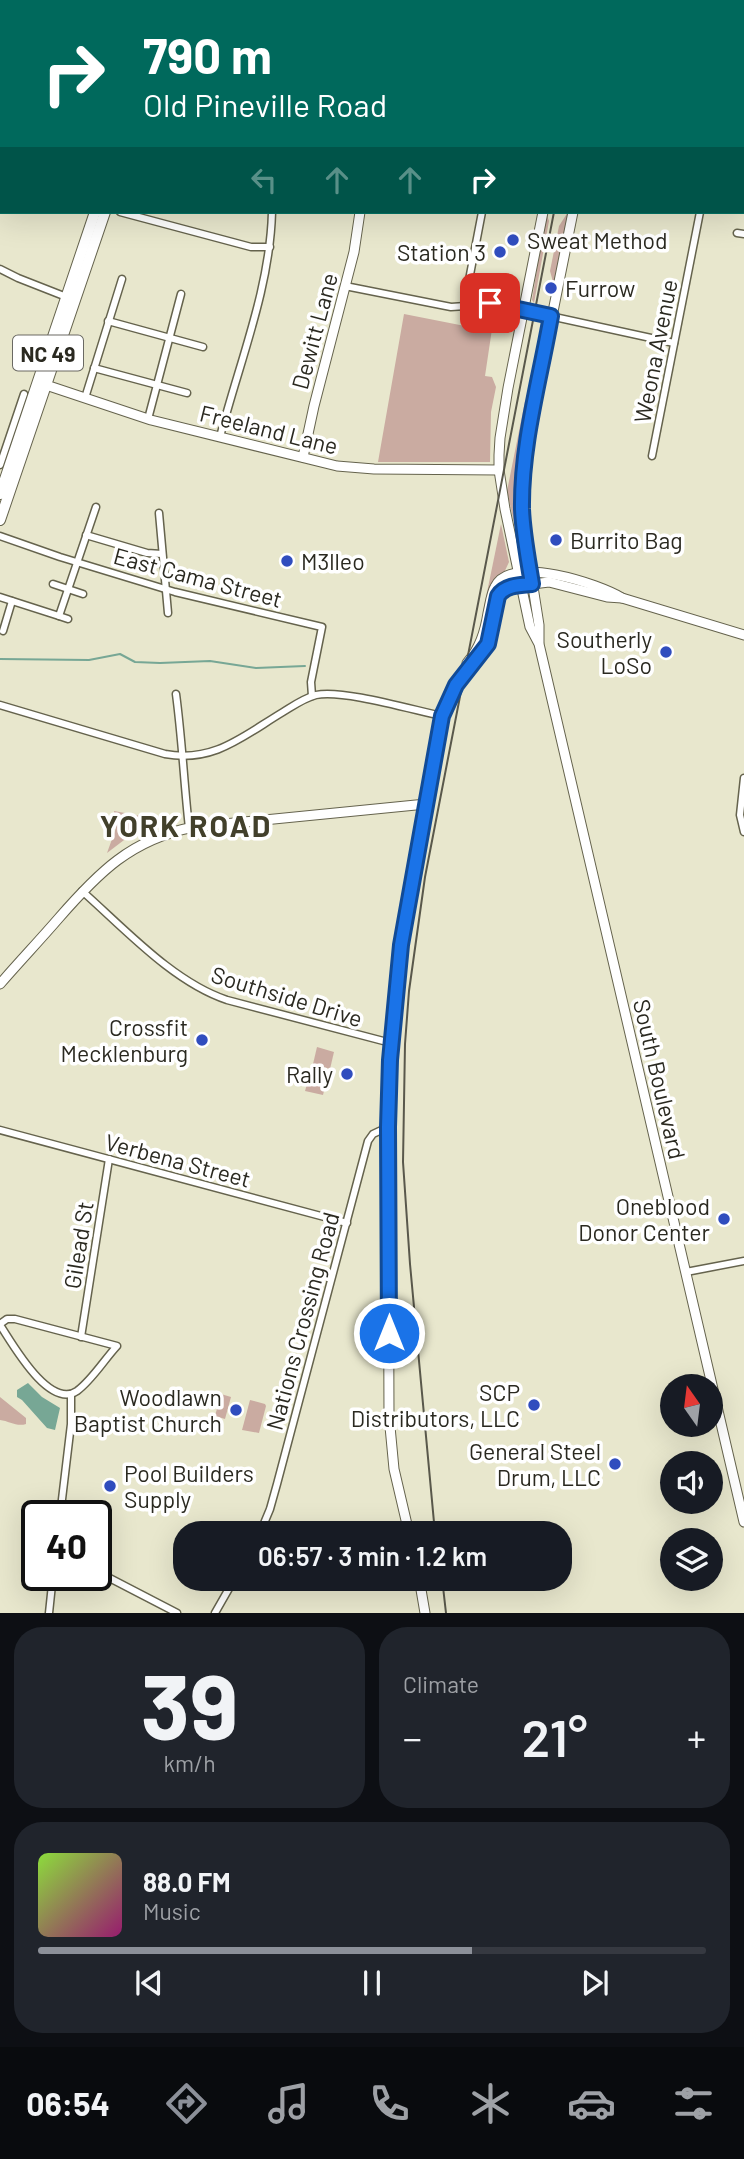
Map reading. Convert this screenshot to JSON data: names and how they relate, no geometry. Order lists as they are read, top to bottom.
{
  "streets": {
    "main road": ["NC 49"],
    "street": [
      "Dewitt Lane",
      "Weona Avenue",
      "Freeland Lane",
      "East Cama Street",
      "Southside Drive",
      "South Boulevard",
      "Verbena Street",
      "Gilead St",
      "Nations Crossing Road"
    ]
  },
  "crossings": [
    ["Dewitt Lane", "Freeland Lane"],
    ["NC 49", "Freeland Lane"],
    ["Freeland Lane", "South Boulevard"],
    ["Verbena Street", "Gilead St"],
    ["Verbena Street", "Nations Crossing Road"]
  ],
  "districts": ["YORK ROAD"],
  "places": [
    "Sweat Method",
    "Station 3",
    "Furrow",
    "Burrito Bag",
    "M3lleo",
    "Southerly LoSo",
    "Crossfit Mecklenburg",
    "Rally",
    "Oneblood Donor Center",
    "SCP Distributors, LLC",
    "Woodlawn Baptist Church",
    "General Steel Drum, LLC",
    "Pool Builders Supply"
  ],
  "north": "top",
  "page": {
    "turn": ["790 m", "Old Pineville Road"],
    "limit": "40",
    "trip": "06:57 · 3 min · 1.2 km",
    "tile": [
      ["39", "km/h"],
      "Climate"
    ],
    "heat": ["−", "21°", "+"],
    "song": ["88.0 FM", "Music"],
    "tabs": "06:54"
  }
}
